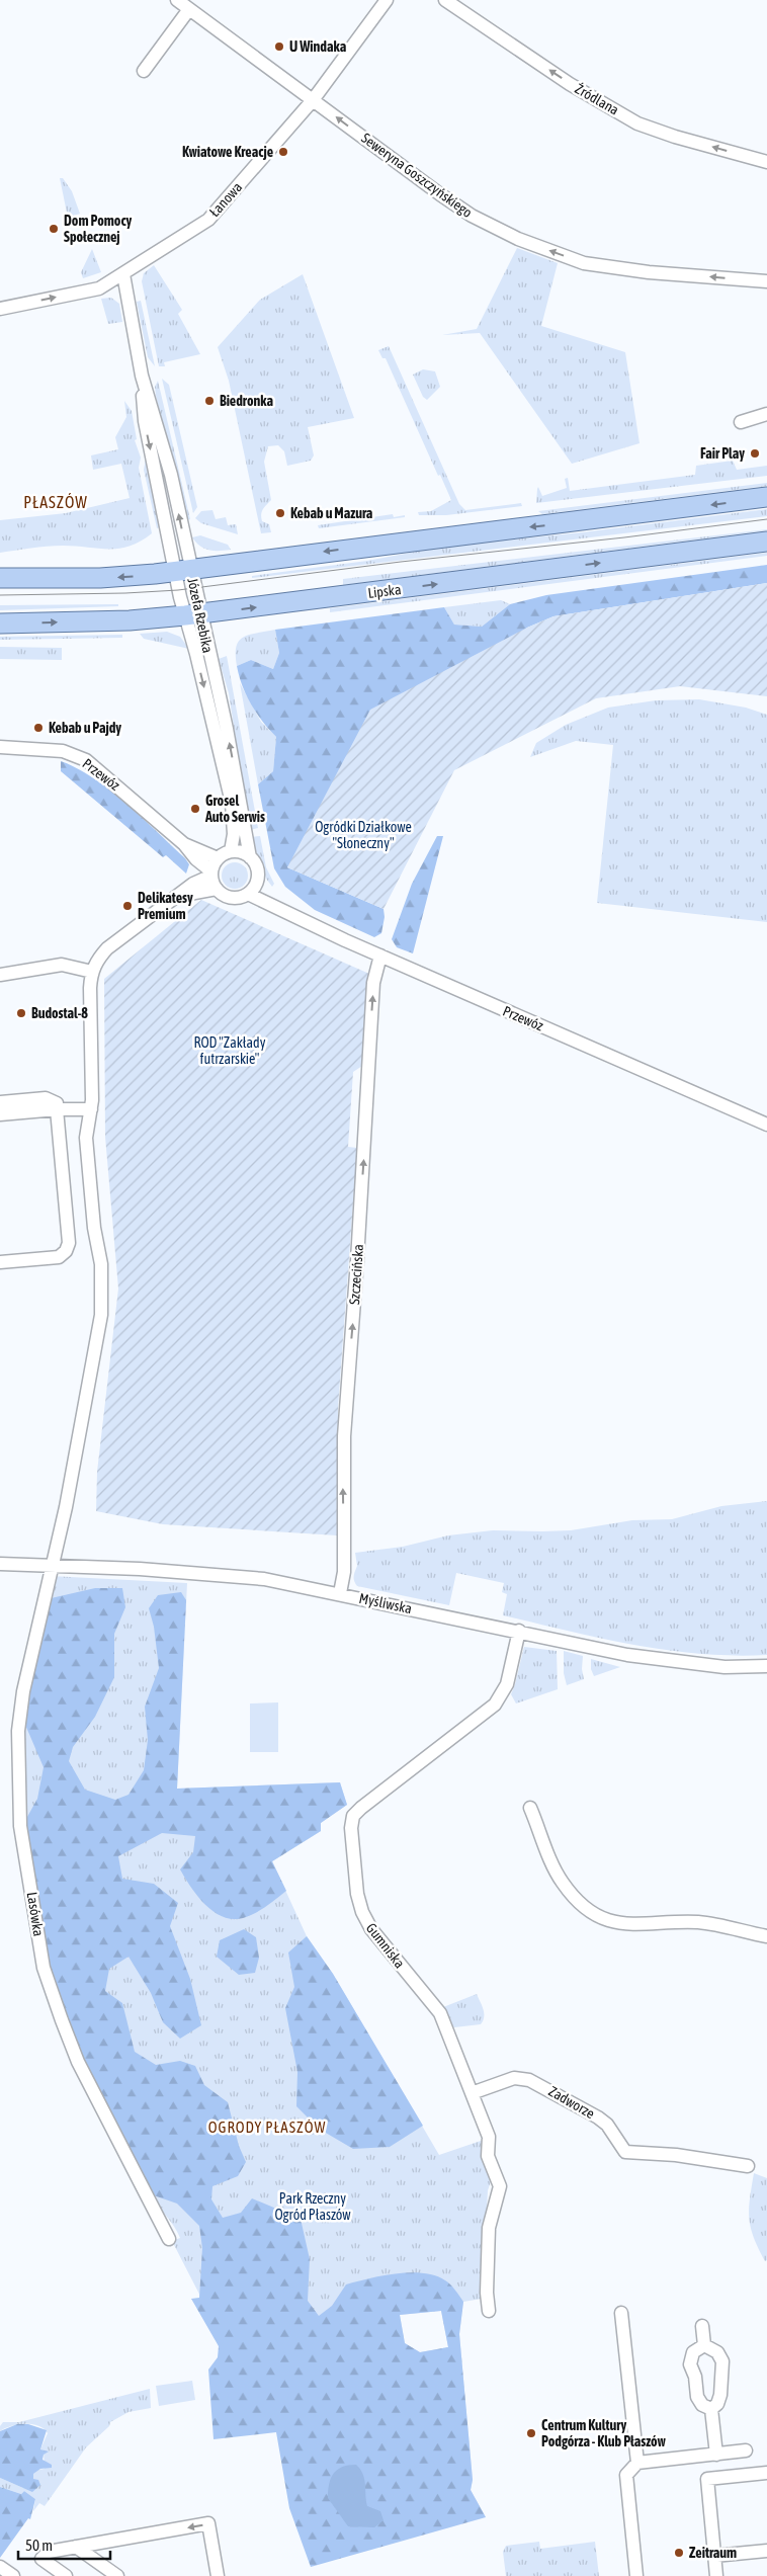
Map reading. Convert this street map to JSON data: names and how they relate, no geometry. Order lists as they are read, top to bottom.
{
  "streets": {
    "main road": ["Lipska"],
    "street": [
      "Źródlana",
      "Seweryna Goszczyńskiego",
      "Łanowa",
      "Józefa Rzebika",
      "Przewóz",
      "Szczecińska",
      "Myśliwska",
      "Lasówka",
      "Gumniska",
      "Zadworze"
    ]
  },
  "crossings": [
    ["Seweryna Goszczyńskiego", "Łanowa"],
    ["Łanowa", "Józefa Rzebika"],
    ["Lipska", "Józefa Rzebika"],
    ["Józefa Rzebika", "Przewóz"],
    ["Przewóz", "Szczecińska"],
    ["Szczecińska", "Myśliwska"],
    ["Myśliwska", "Lasówka"],
    ["Myśliwska", "Gumniska"],
    ["Gumniska", "Zadworze"]
  ],
  "one_way": ["Źródlana", "Seweryna Goszczyńskiego", "Szczecińska"],
  "districts": ["PŁASZÓW", "OGRODY PŁASZÓW"],
  "parks": ["Ogródki Działkowe \"Słoneczny\"", "ROD \"Zakłady futrzarskie\"", "Park Rzeczny Ogród Płaszów"],
  "places": [
    "U Windaka",
    "Kwiatowe Kreacje",
    "Dom Pomocy Społecznej",
    "Biedronka",
    "Fair Play",
    "Kebab u Mazura",
    "Kebab u Pajdy",
    "Grosel Auto Serwis",
    "Delikatesy Premium",
    "Budostal-8",
    "Centrum Kultury Podgórza - Klub Płaszów",
    "Zeitraum"
  ],
  "scale_bar": "50 m"
}
